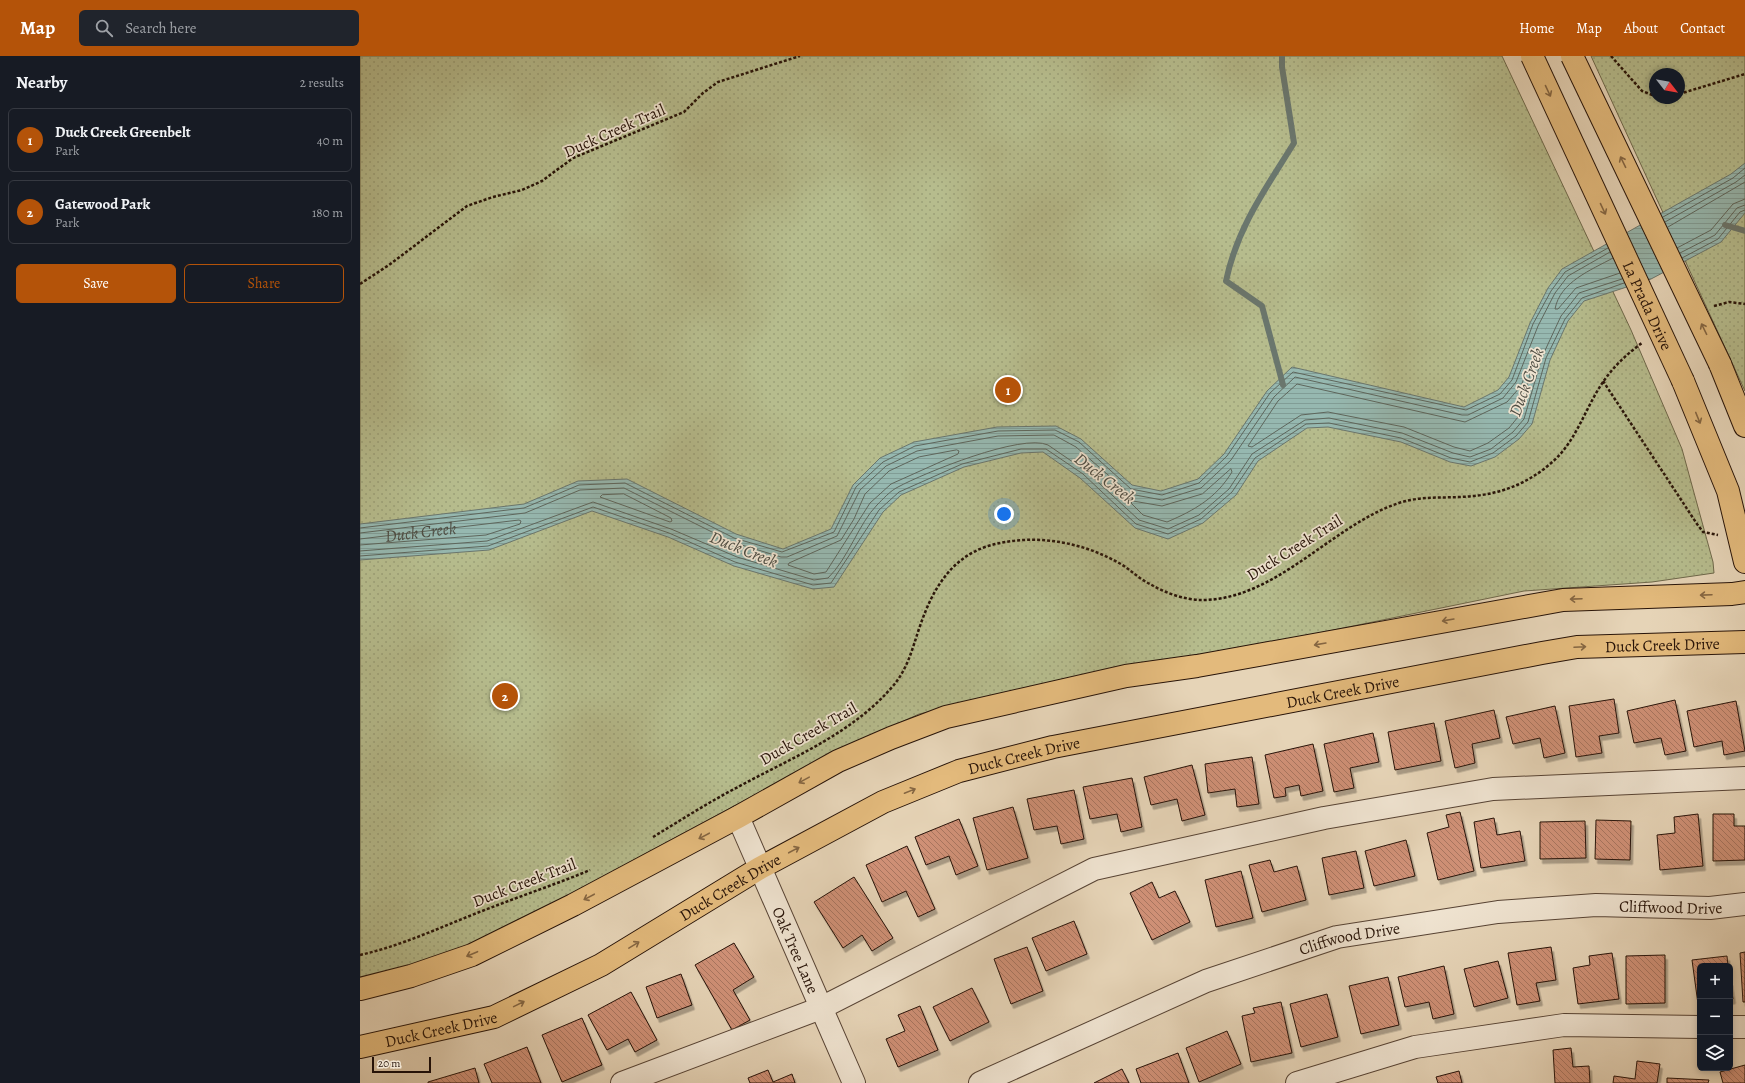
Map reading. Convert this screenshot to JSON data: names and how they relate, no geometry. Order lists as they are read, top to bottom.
{
  "streets": {
    "main road": ["La Prada Drive", "Duck Creek Drive"],
    "street": ["Cliffwood Drive", "Oak Tree Lane"],
    "path": ["Duck Creek Trail"]
  },
  "crossings": [
    ["Duck Creek Drive", "Oak Tree Lane"]
  ],
  "water": ["Duck Creek"],
  "scale_bar": "20 m",
  "north": "bottom right",
  "page": {
    "header": "Map",
    "search": "Search here",
    "nav": [
      "Home",
      "Map",
      "About",
      "Contact"
    ],
    "heading": ["Nearby", "2 results"],
    "list": [
      {
        "mark": "1",
        "name": "Duck Creek Greenbelt",
        "note": "Park",
        "value": "40 m"
      },
      {
        "mark": "2",
        "name": "Gatewood Park",
        "note": "Park",
        "value": "180 m"
      }
    ],
    "buttons": ["Save", "Share"],
    "pins": ["1", "2"],
    "map_buttons": ["+", "−"],
    "scale": "20 m"
  }
}
